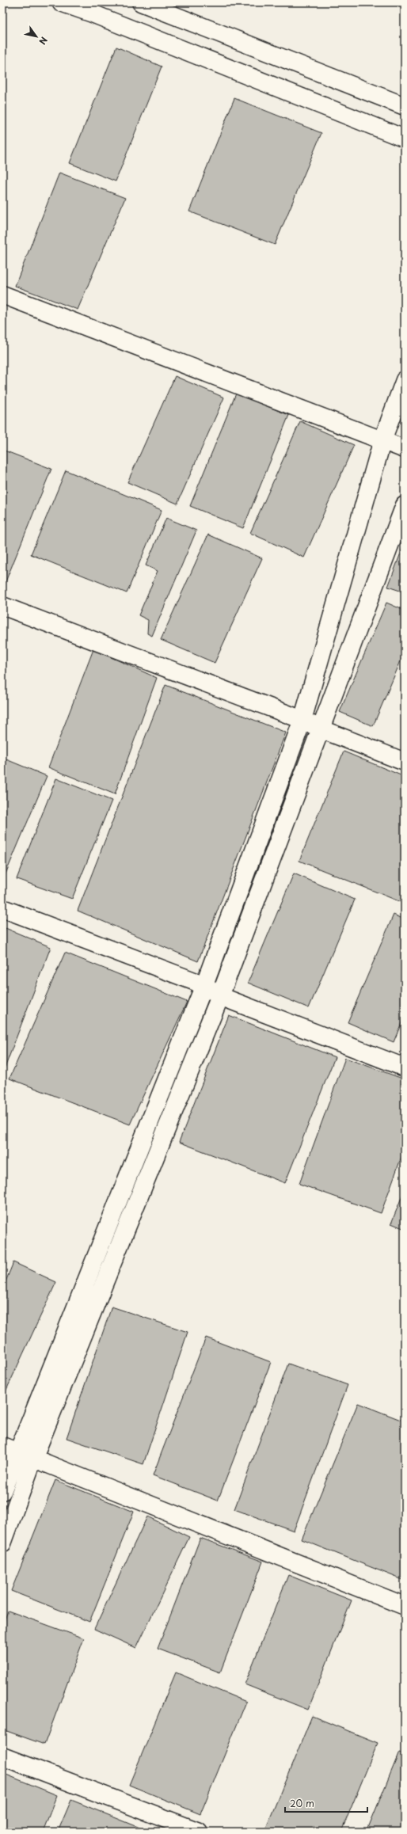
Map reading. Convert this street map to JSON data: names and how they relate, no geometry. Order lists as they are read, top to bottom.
{
  "scale_bar": "20 m",
  "north": "bottom right"
}
